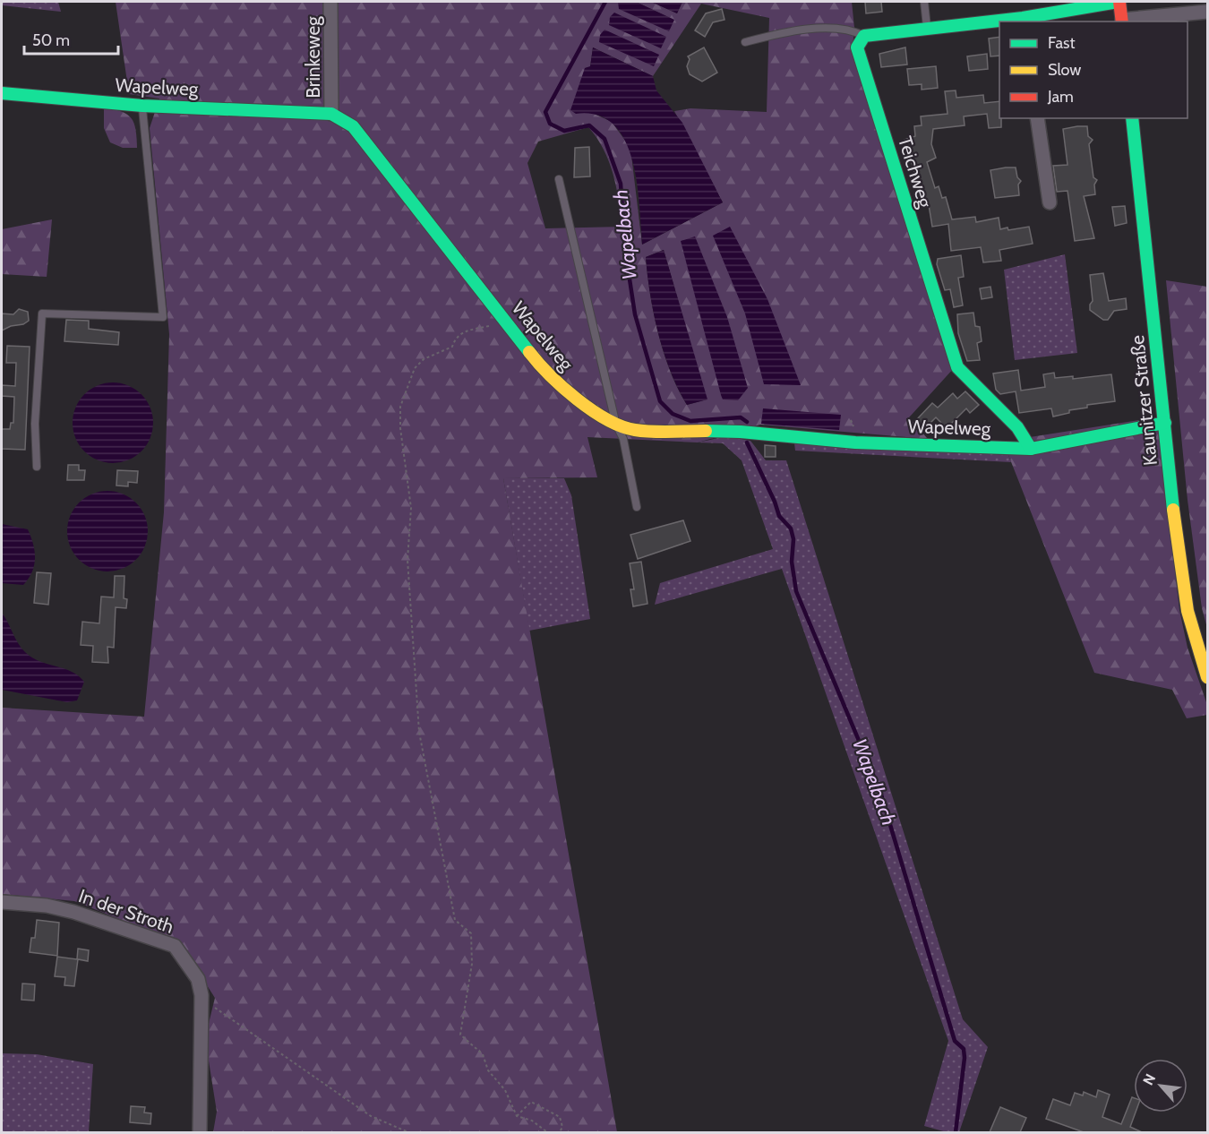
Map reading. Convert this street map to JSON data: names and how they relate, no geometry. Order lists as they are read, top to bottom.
{
  "streets": {
    "street": [
      "Brinkeweg",
      "Wapelweg",
      "Teichweg",
      "Kaunitzer Straße",
      "In der Stroth"
    ]
  },
  "crossings": [
    ["Brinkeweg", "Wapelweg"],
    ["Wapelweg", "Teichweg"],
    ["Wapelweg", "Kaunitzer Straße"]
  ],
  "water": ["Wapelbach"],
  "legend": ["Fast", "Slow", "Jam"],
  "scale_bar": "50 m",
  "north": "top left"
}
